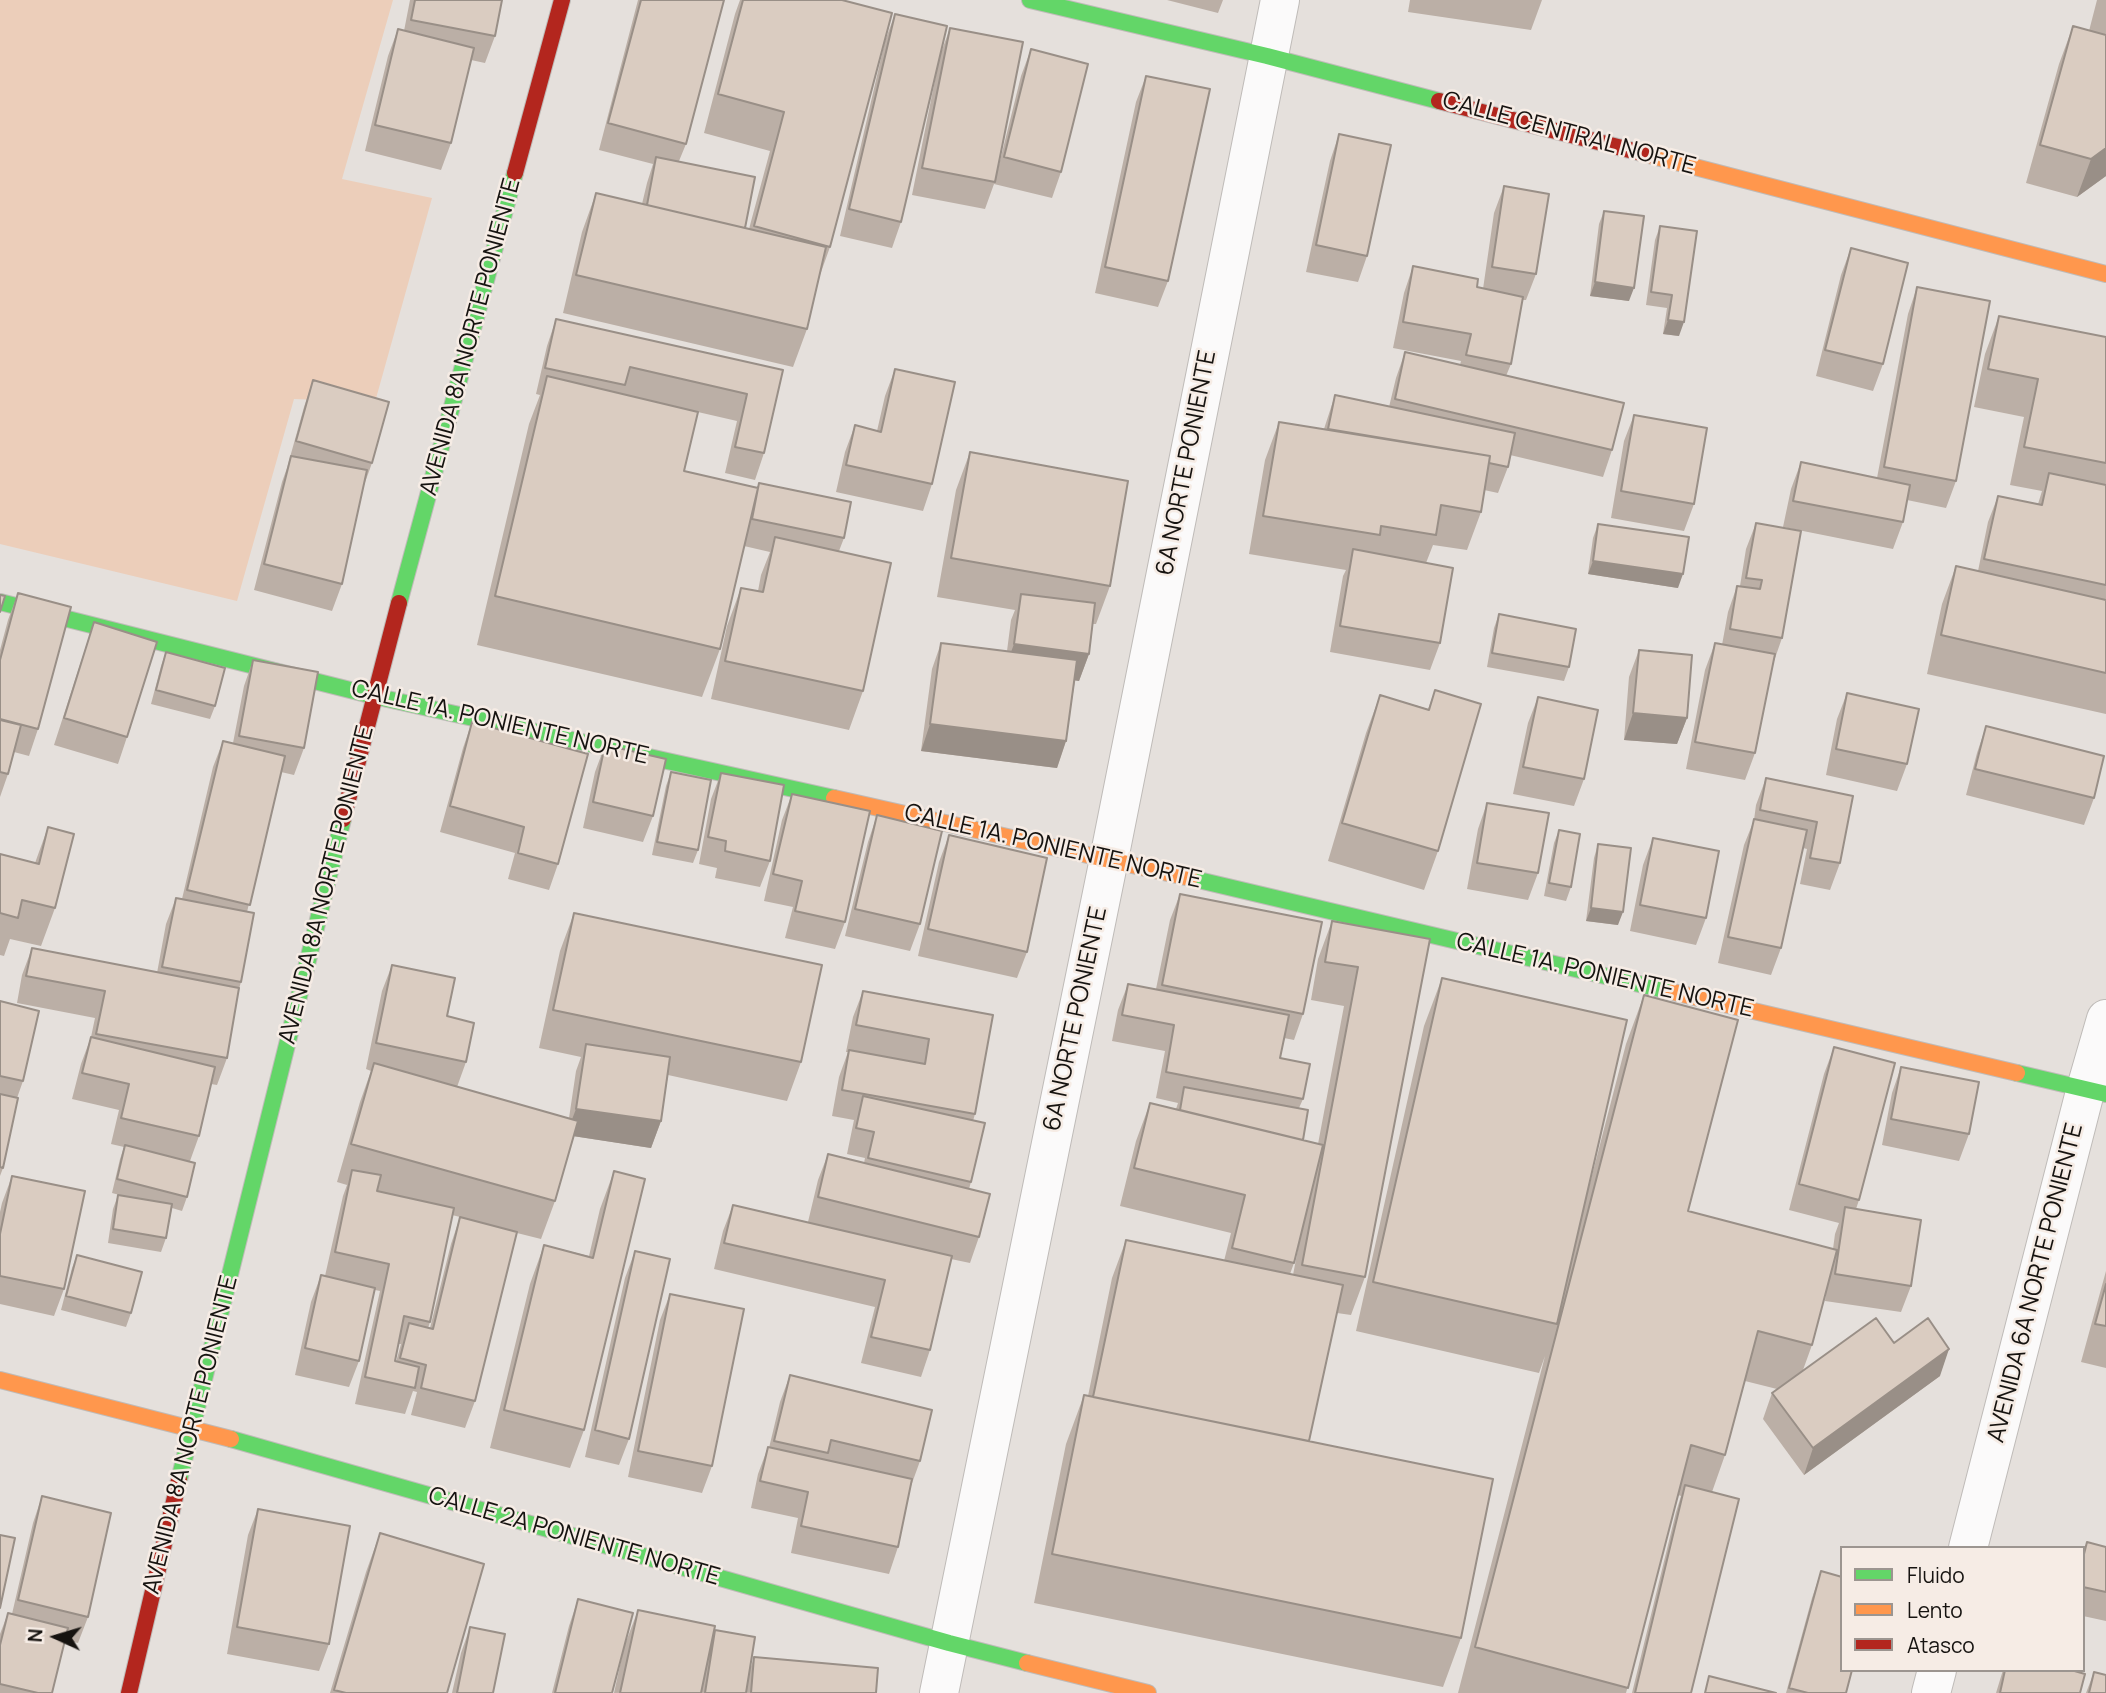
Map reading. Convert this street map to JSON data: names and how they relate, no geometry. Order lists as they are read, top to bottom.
{
  "streets": {
    "main road": [
      "CALLE CENTRAL NORTE",
      "AVENIDA 8A NORTE PONIENTE",
      "CALLE 1A. PONIENTE NORTE",
      "CALLE 2A PONIENTE NORTE"
    ],
    "street": ["6A NORTE PONIENTE", "AVENIDA 6A NORTE PONIENTE"]
  },
  "crossings": [
    ["CALLE CENTRAL NORTE", "6A NORTE PONIENTE"],
    ["AVENIDA 8A NORTE PONIENTE", "CALLE 1A. PONIENTE NORTE"],
    ["AVENIDA 8A NORTE PONIENTE", "CALLE 2A PONIENTE NORTE"],
    ["6A NORTE PONIENTE", "CALLE 1A. PONIENTE NORTE"],
    ["6A NORTE PONIENTE", "CALLE 2A PONIENTE NORTE"],
    ["CALLE 1A. PONIENTE NORTE", "AVENIDA 6A NORTE PONIENTE"]
  ],
  "legend": ["Fluido", "Lento", "Atasco"],
  "north": "left"
}
